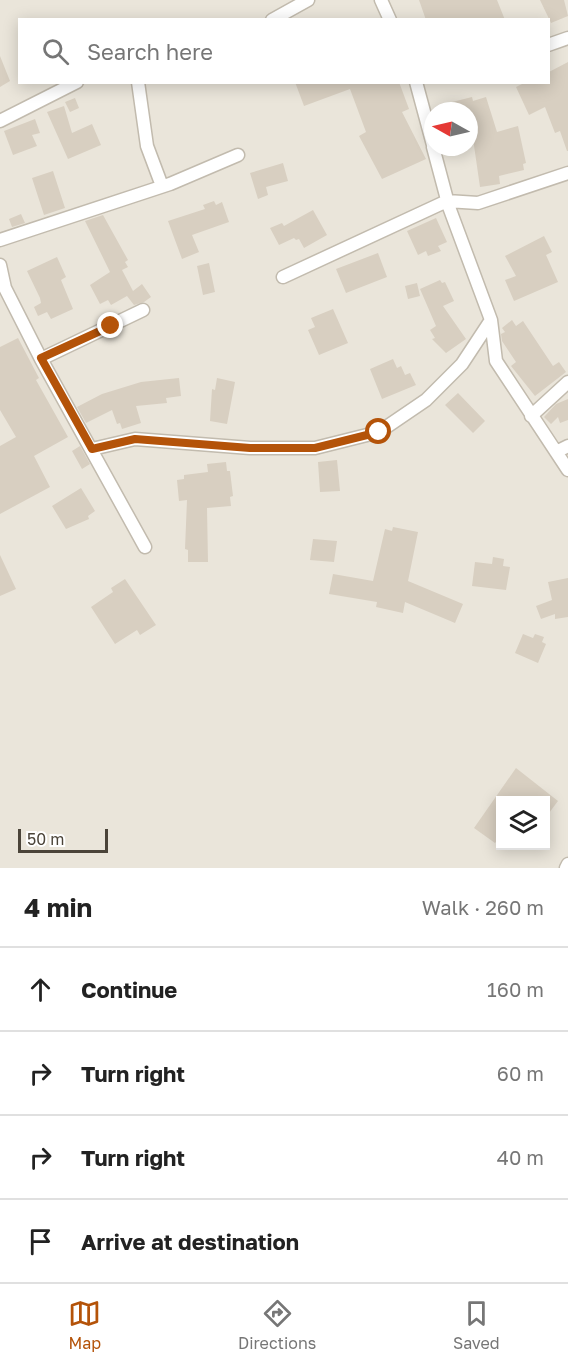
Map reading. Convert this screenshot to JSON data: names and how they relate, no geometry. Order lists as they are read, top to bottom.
{
  "scale_bar": "50 m",
  "north": "left",
  "page": {
    "search": "Search here",
    "scale": "50 m",
    "heading": ["4 min", "Walk · 260 m"],
    "list": [
      ["Continue", "160 m"],
      ["Turn right", "60 m"],
      ["Turn right", "40 m"],
      "Arrive at destination"
    ],
    "nav": ["Map", "Directions", "Saved"]
  }
}
